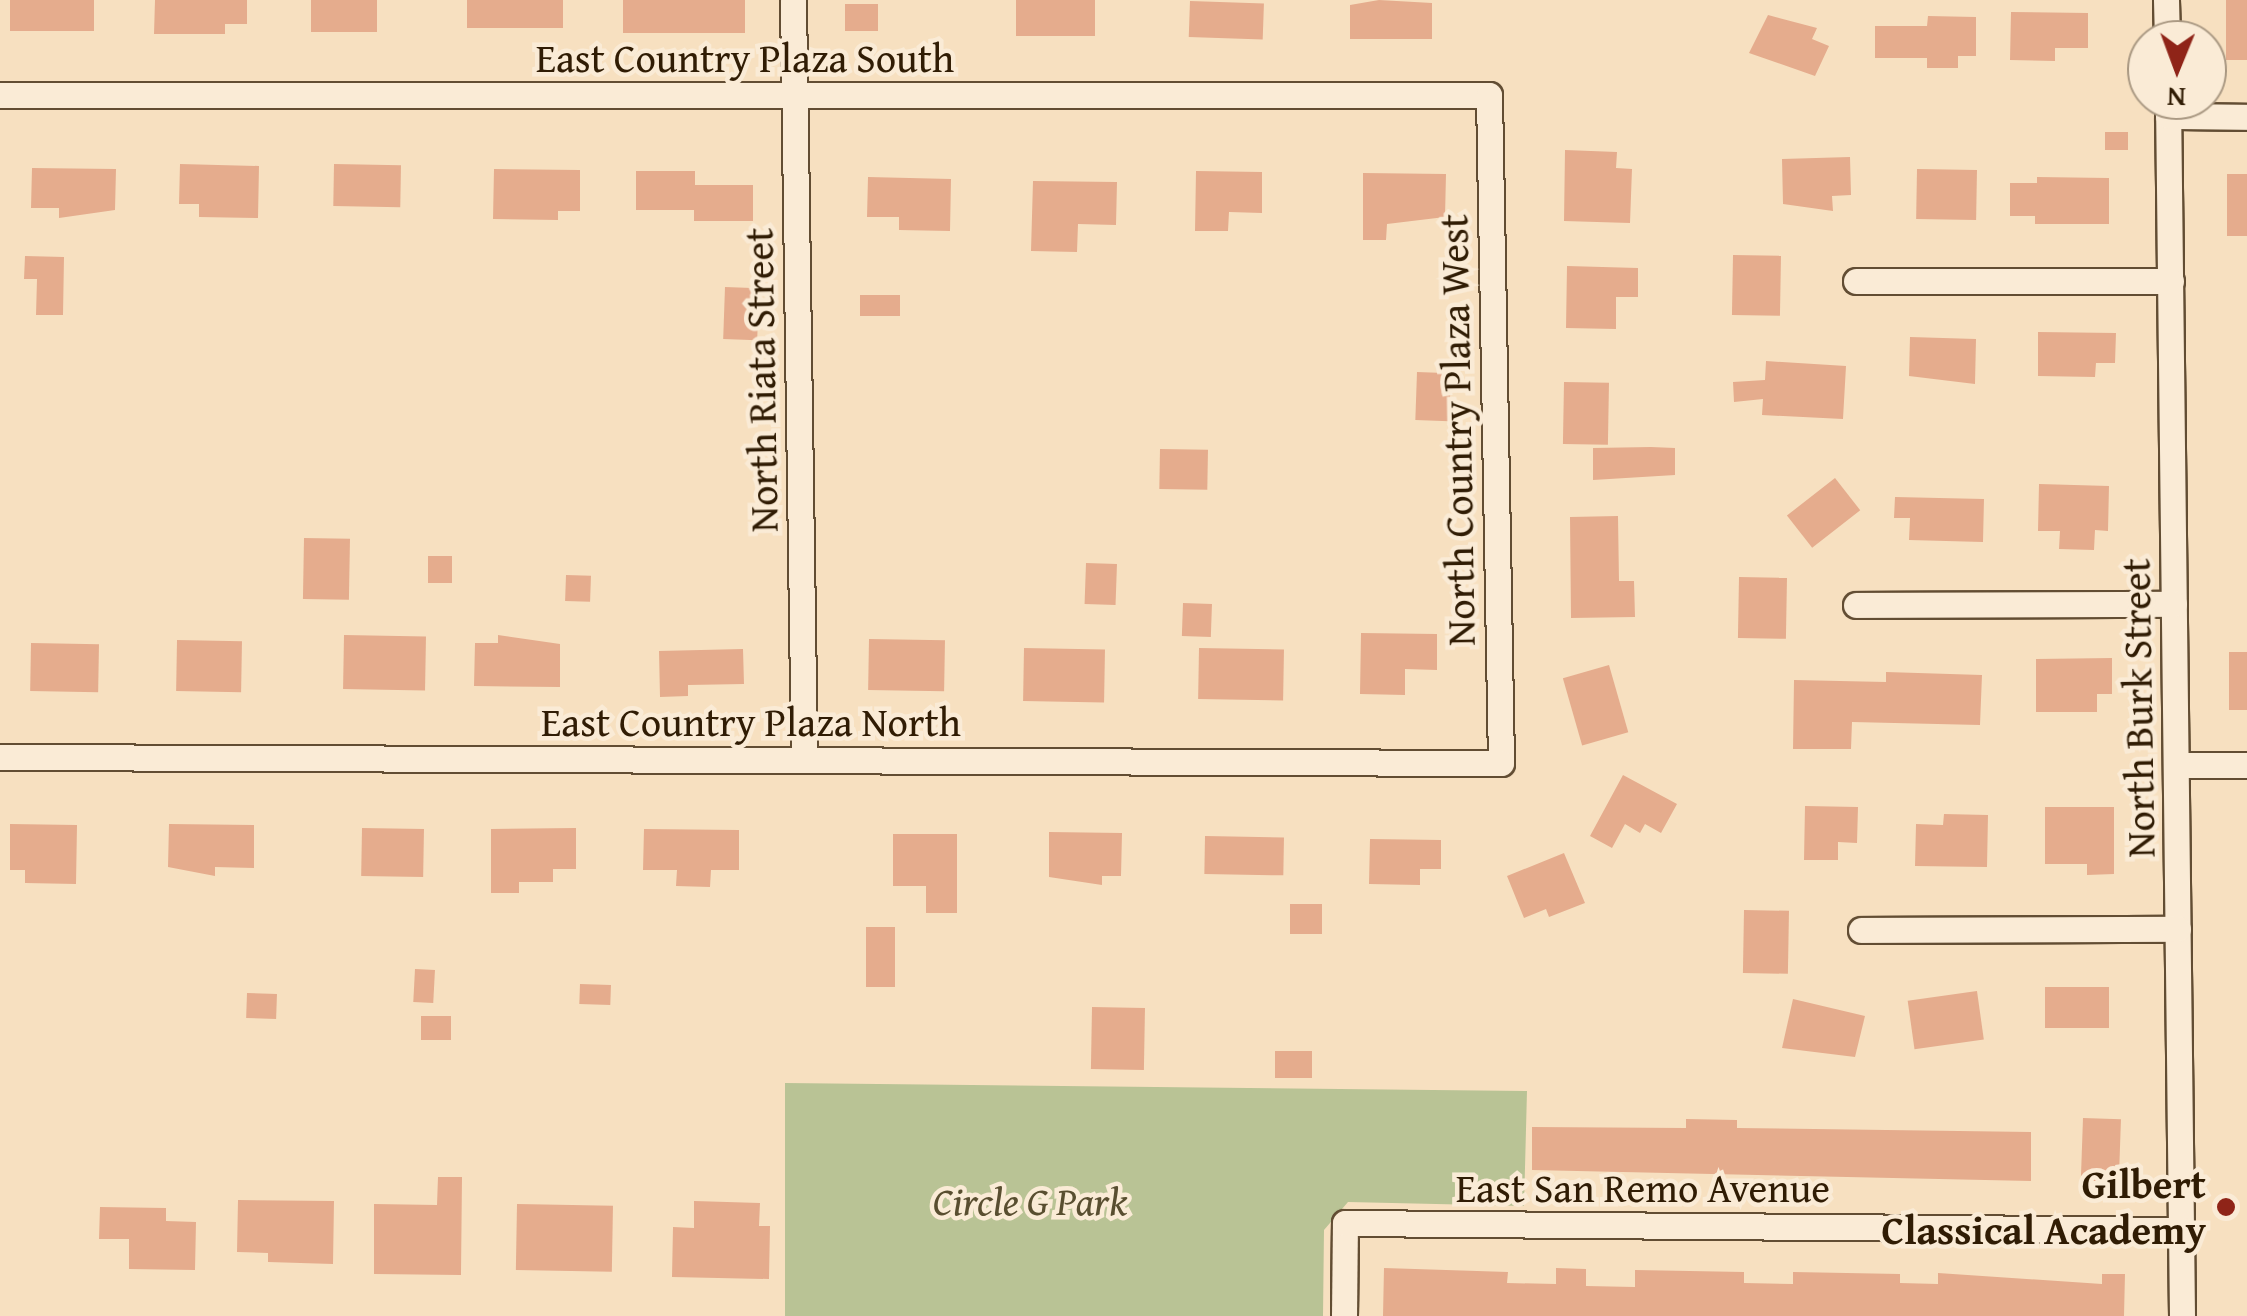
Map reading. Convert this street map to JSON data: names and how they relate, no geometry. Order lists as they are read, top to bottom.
{
  "streets": {
    "street": [
      "East Country Plaza South",
      "North Riata Street",
      "North Country Plaza West",
      "North Burk Street",
      "East Country Plaza North",
      "East San Remo Avenue"
    ]
  },
  "crossings": [
    ["East Country Plaza South", "North Riata Street"],
    ["East Country Plaza South", "North Country Plaza West"],
    ["North Riata Street", "East Country Plaza North"],
    ["North Country Plaza West", "East Country Plaza North"],
    ["North Burk Street", "East San Remo Avenue"]
  ],
  "parks": ["Circle G Park"],
  "places": ["Gilbert Classical Academy"],
  "north": "bottom"
}
